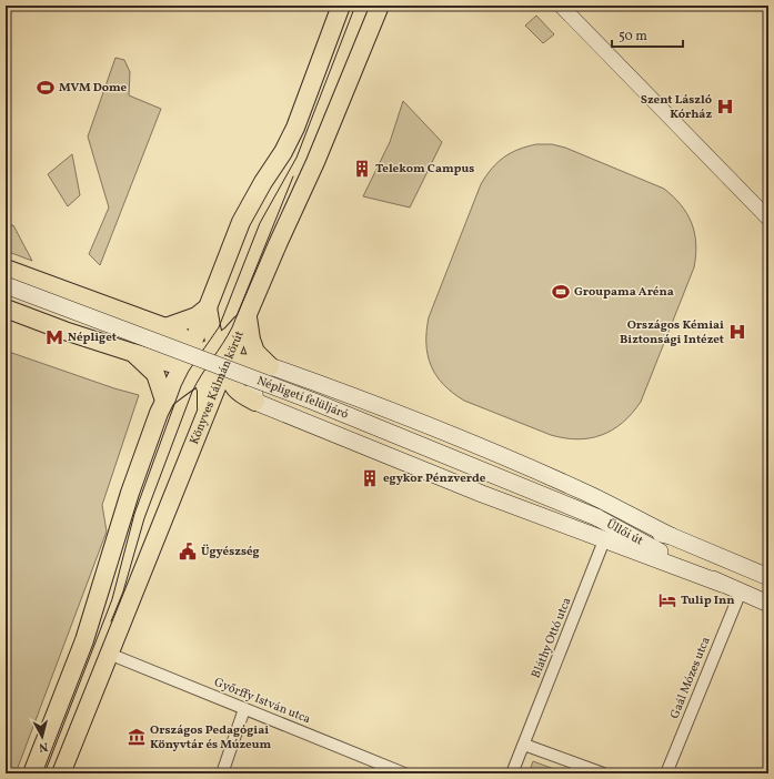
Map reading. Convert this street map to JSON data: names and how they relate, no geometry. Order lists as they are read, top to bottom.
{
  "streets": {
    "main road": ["Könyves Kálmán körút", "Népligeti felüljáró", "Üllői út"],
    "street": ["Bláthy Ottó utca", "Gaál Mózes utca", "Győrffy István utca"]
  },
  "crossings": [
    ["Könyves Kálmán körút", "Győrffy István utca"],
    ["Népligeti felüljáró", "Üllői út"],
    ["Üllői út", "Gaál Mózes utca"]
  ],
  "places": {
    "sports": ["MVM Dome", "Groupama Aréna"],
    "hospital": ["Szent László Kórház", "Országos Kémiai Biztonsági Intézet"],
    "building": ["Telekom Campus", "egykor Pénzverde"],
    "metro station": ["Népliget"],
    "public building": ["Ügyészség"],
    "hotel": ["Tulip Inn"],
    "museum": ["Országos Pedagógiai Könyvtár és Múzeum"]
  },
  "scale_bar": "50 m",
  "north": "bottom"
}
